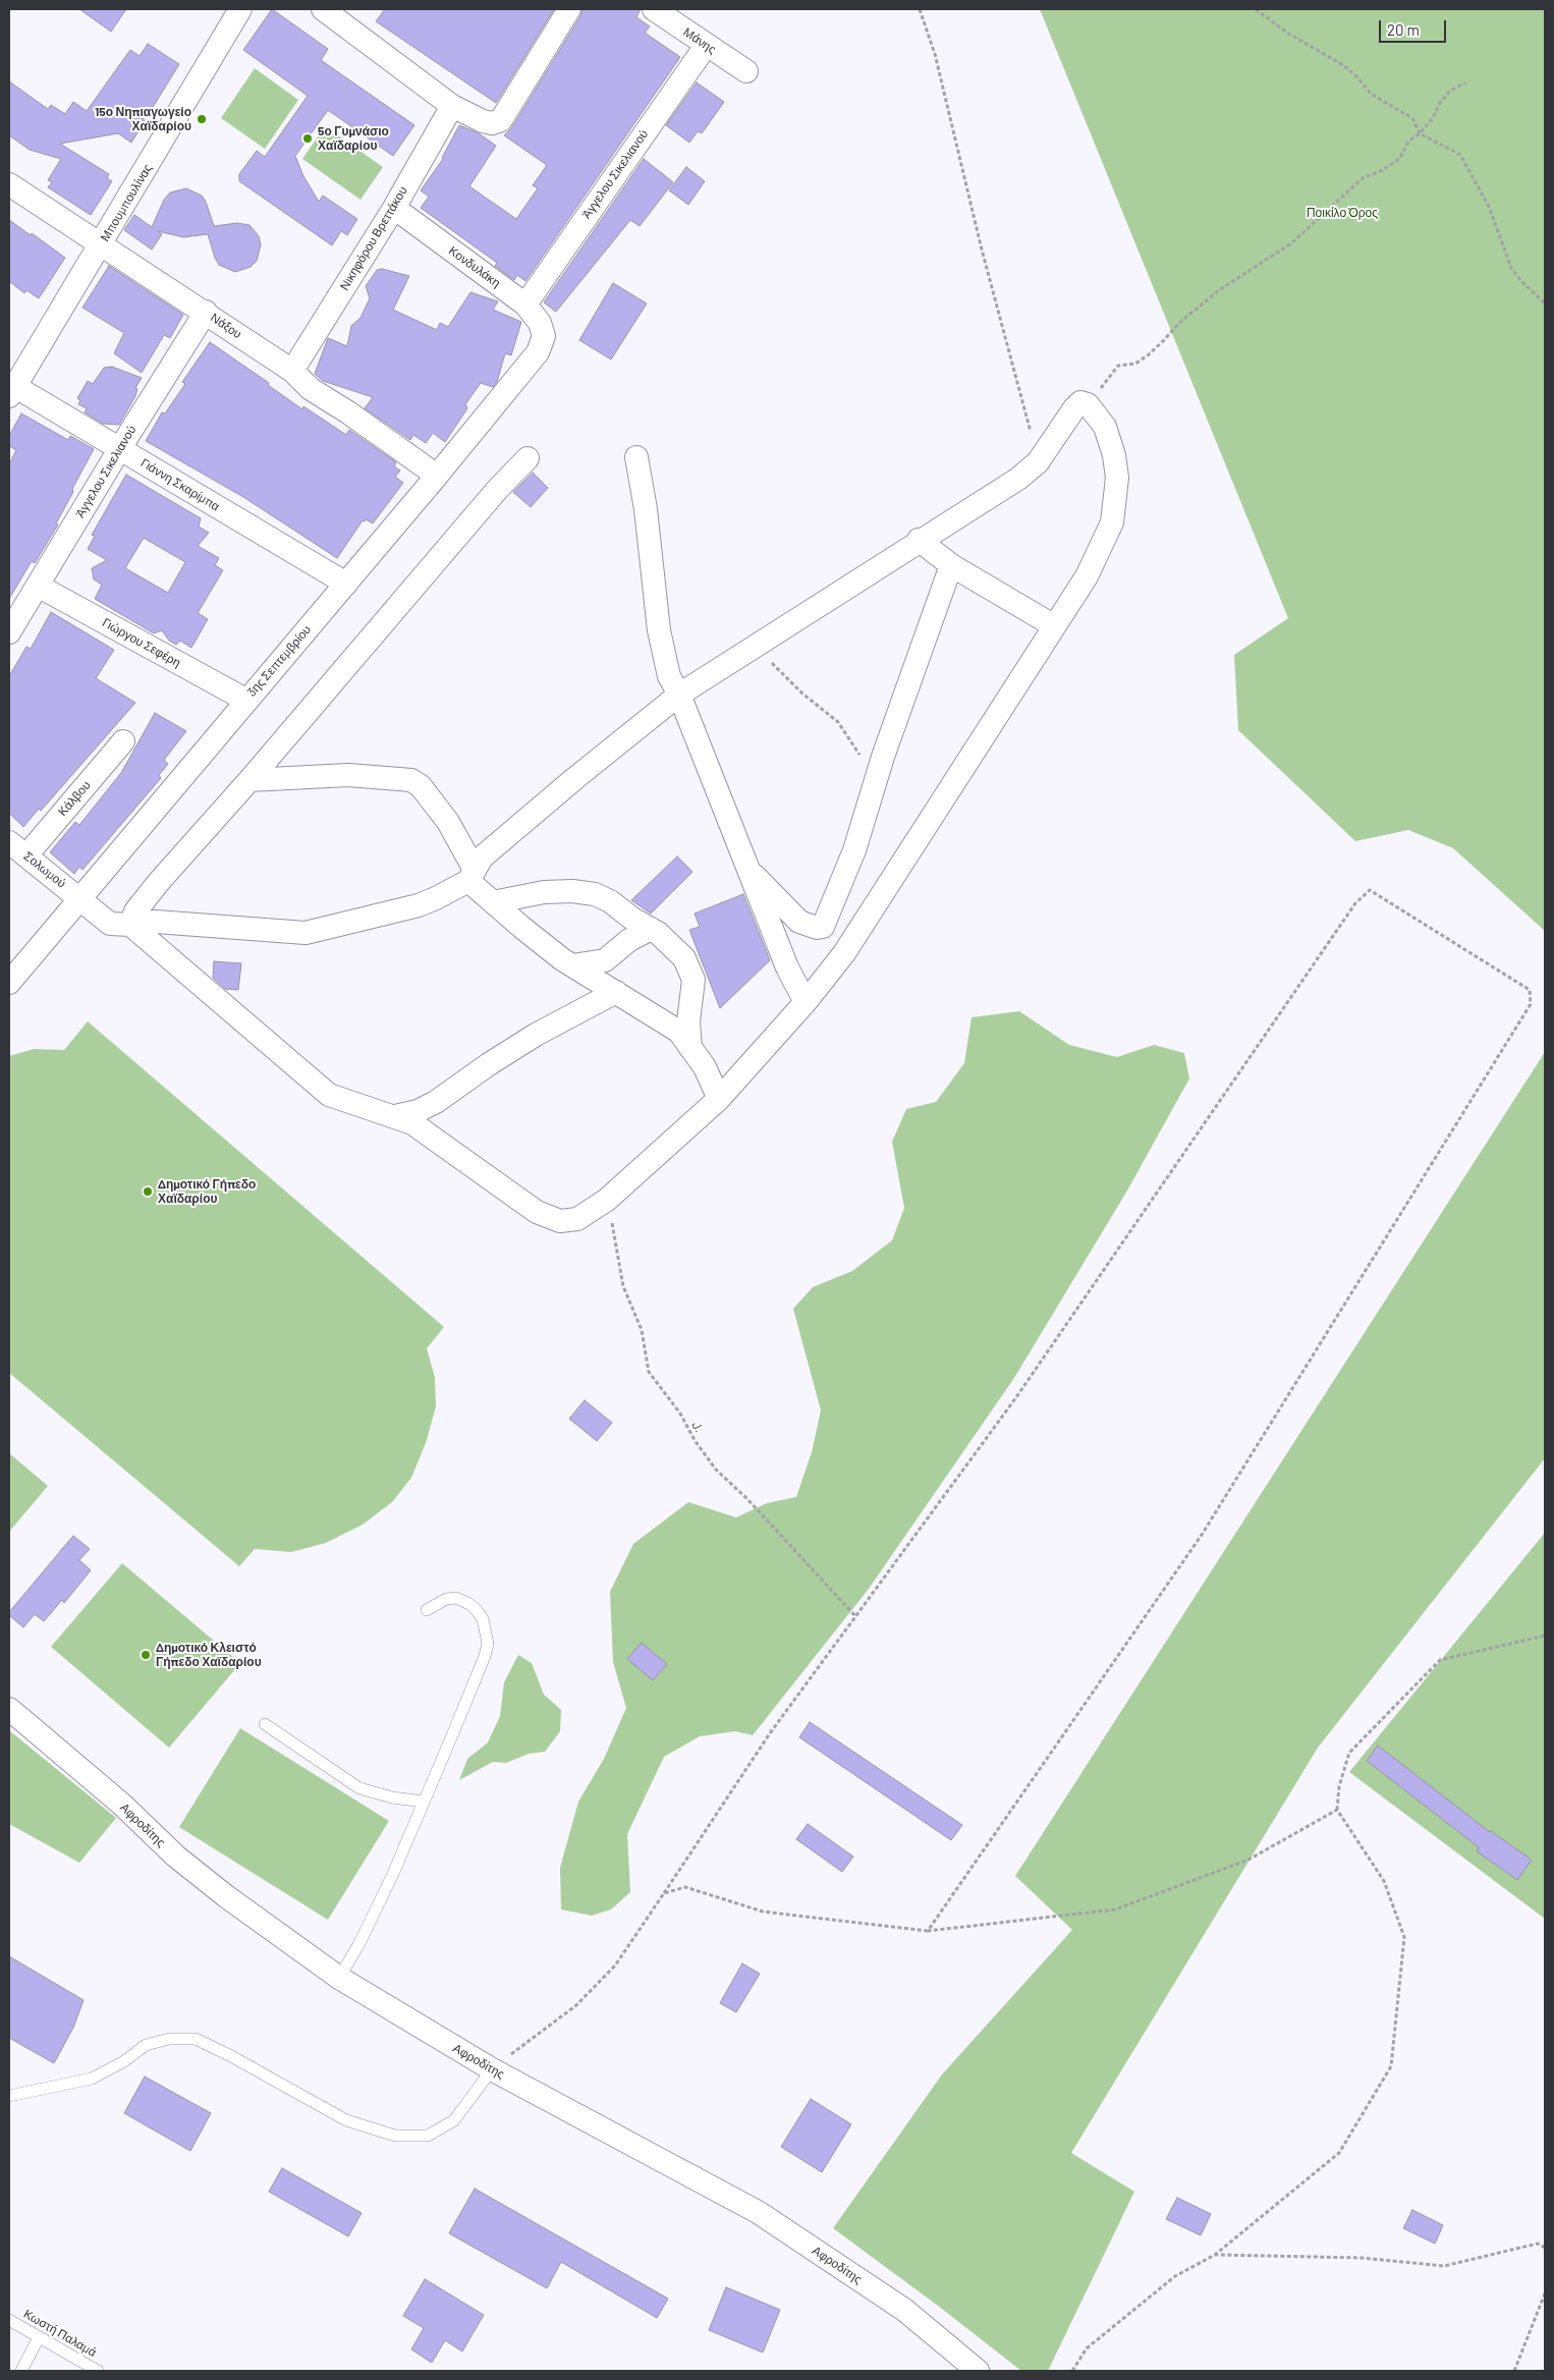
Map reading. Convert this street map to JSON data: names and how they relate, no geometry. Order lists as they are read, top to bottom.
{
  "streets": {
    "street": [
      "Μάνης",
      "Άγγελου Σικελιανού",
      "Μπουμπουλίνας",
      "Νικηφόρου Βρεττάκου",
      "Κονδυλάκη",
      "Νάξου",
      "Γιάννη Σκαρίμπα",
      "Γιώργου Σεφέρη",
      "3ης Σεπτεμβρίου",
      "Κάλβου",
      "Σολωμού",
      "Αφροδίτης"
    ],
    "lane": ["Κωστή Παλαμά"],
    "path": ["J."]
  },
  "crossings": [
    ["Μάνης", "Άγγελου Σικελιανού"],
    ["Άγγελου Σικελιανού", "Κονδυλάκη"],
    ["Άγγελου Σικελιανού", "Νάξου"],
    ["Άγγελου Σικελιανού", "Γιάννη Σκαρίμπα"],
    ["Άγγελου Σικελιανού", "Γιώργου Σεφέρη"],
    ["Μπουμπουλίνας", "Νάξου"],
    ["Μπουμπουλίνας", "Γιάννη Σκαρίμπα"],
    ["Νικηφόρου Βρεττάκου", "Κονδυλάκη"],
    ["Νικηφόρου Βρεττάκου", "Νάξου"],
    ["Κονδυλάκη", "3ης Σεπτεμβρίου"],
    ["Νάξου", "3ης Σεπτεμβρίου"],
    ["Γιάννη Σκαρίμπα", "3ης Σεπτεμβρίου"],
    ["Γιώργου Σεφέρη", "3ης Σεπτεμβρίου"],
    ["3ης Σεπτεμβρίου", "Σολωμού"],
    ["Κάλβου", "Σολωμού"]
  ],
  "parks": ["Ποικίλο Όρος"],
  "places": [
    "15ο Νηπιαγωγείο Χαϊδαρίου",
    "5ο Γυμνάσιο Χαϊδαρίου",
    "Δημοτικό Γήπεδο Χαϊδαρίου",
    "Δημοτικό Κλειστό Γήπεδο Χαϊδαρίου"
  ],
  "scale_bar": "20 m"
}
